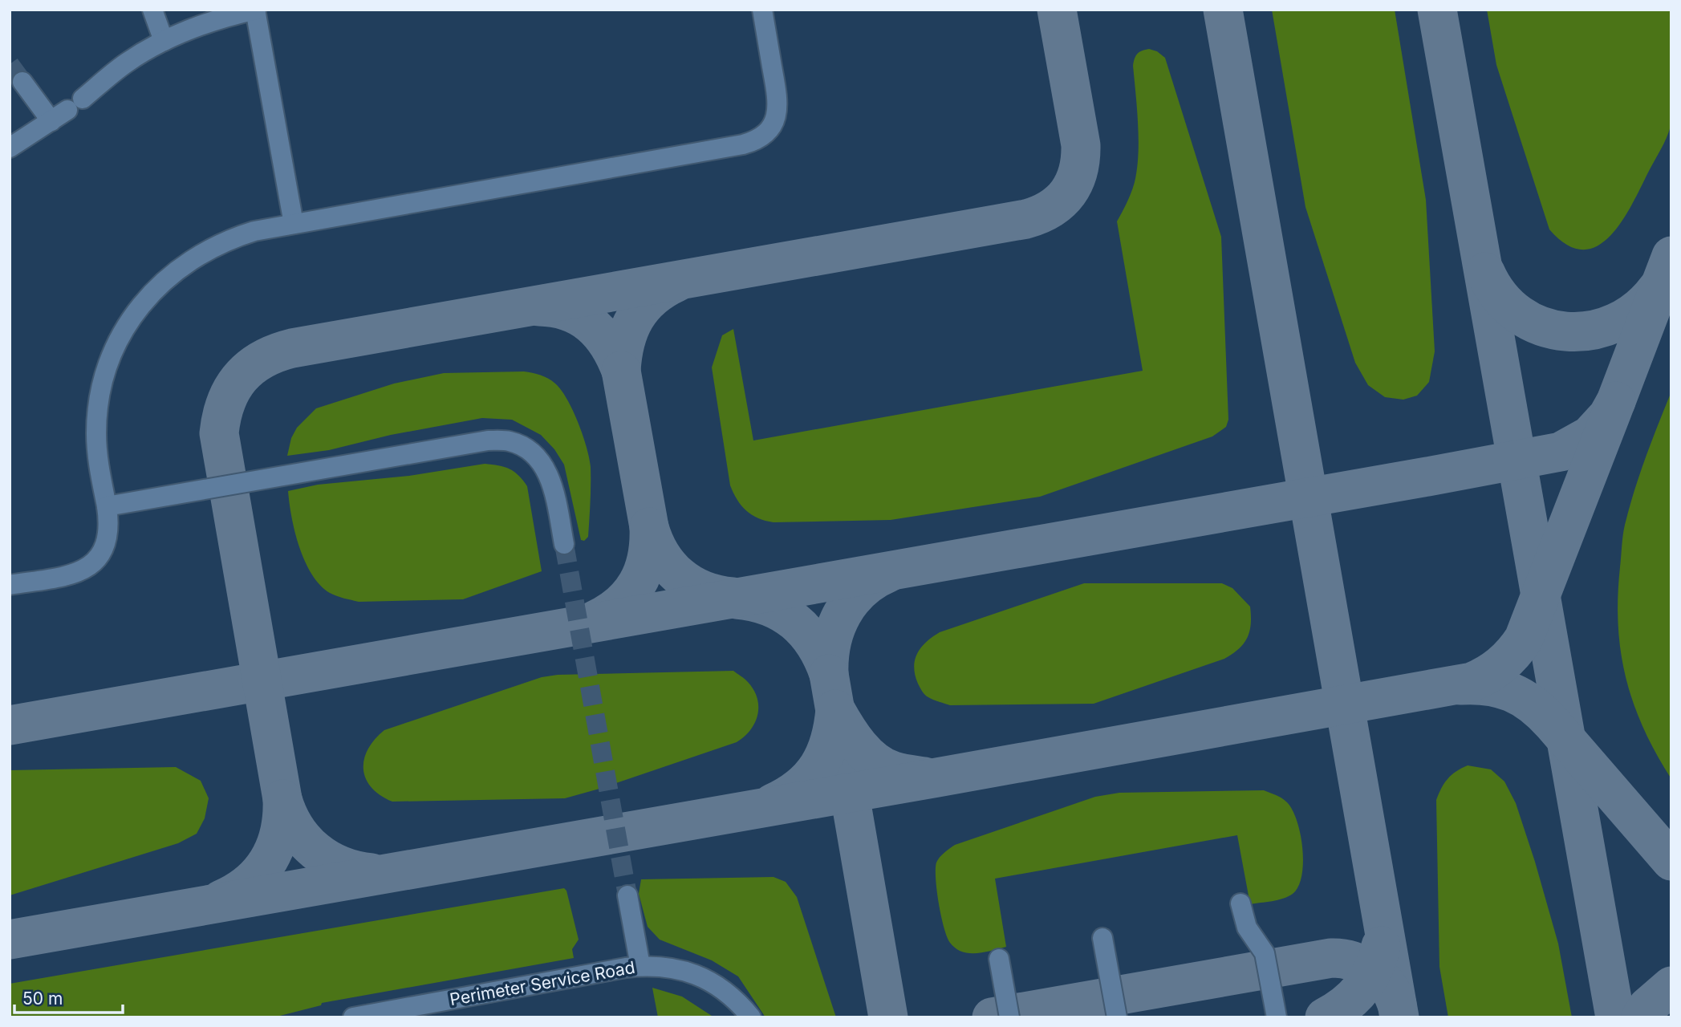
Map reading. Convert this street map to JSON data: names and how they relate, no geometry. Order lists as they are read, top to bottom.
{
  "streets": {
    "lane": ["Perimeter Service Road"]
  },
  "scale_bar": "50 m"
}
